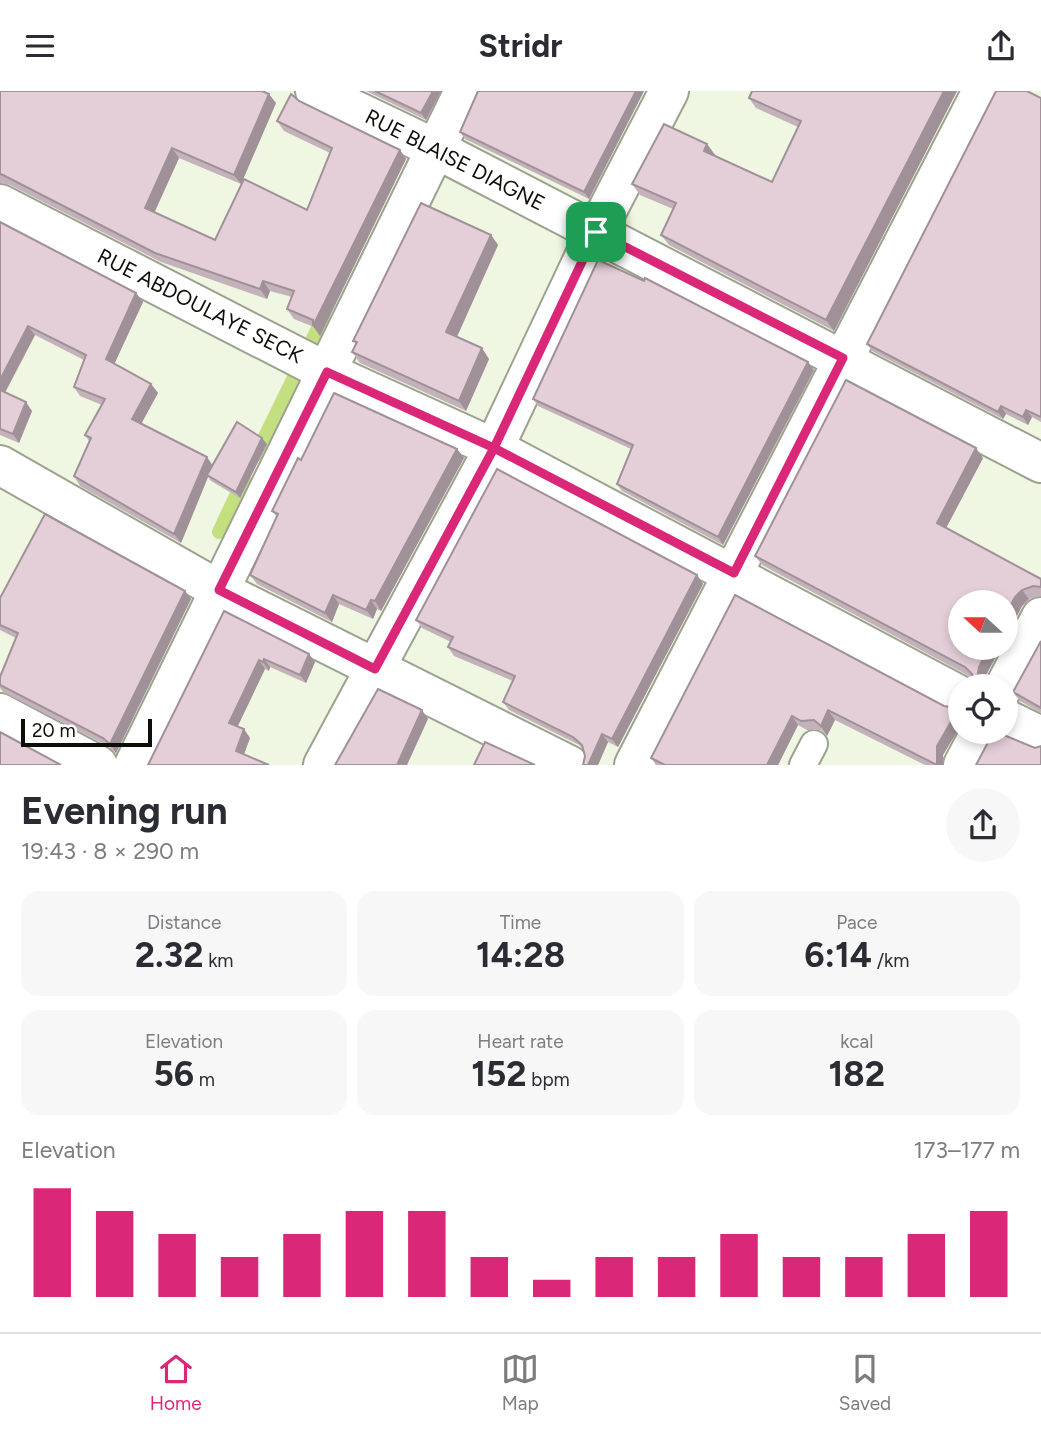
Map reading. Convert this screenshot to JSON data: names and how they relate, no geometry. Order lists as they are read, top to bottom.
{
  "streets": {
    "street": ["RUE BLAISE DIAGNE", "RUE ABDOULAYE SECK"]
  },
  "scale_bar": "20 m",
  "north": "left",
  "page": {
    "header": "Stridr",
    "scale": "20 m",
    "heading": ["Evening run", "19:43 · 8 × 290 m"],
    "stats": [
      ["Distance", "2.32 km"],
      ["Time", "14:28"],
      ["Pace", "6:14 /km"],
      ["Elevation", "56 m"],
      ["Heart rate", "152 bpm"],
      ["kcal", "182"]
    ],
    "chart": ["Elevation", "173–177 m"],
    "tabs": ["Home", "Map", "Saved"]
  }
}
